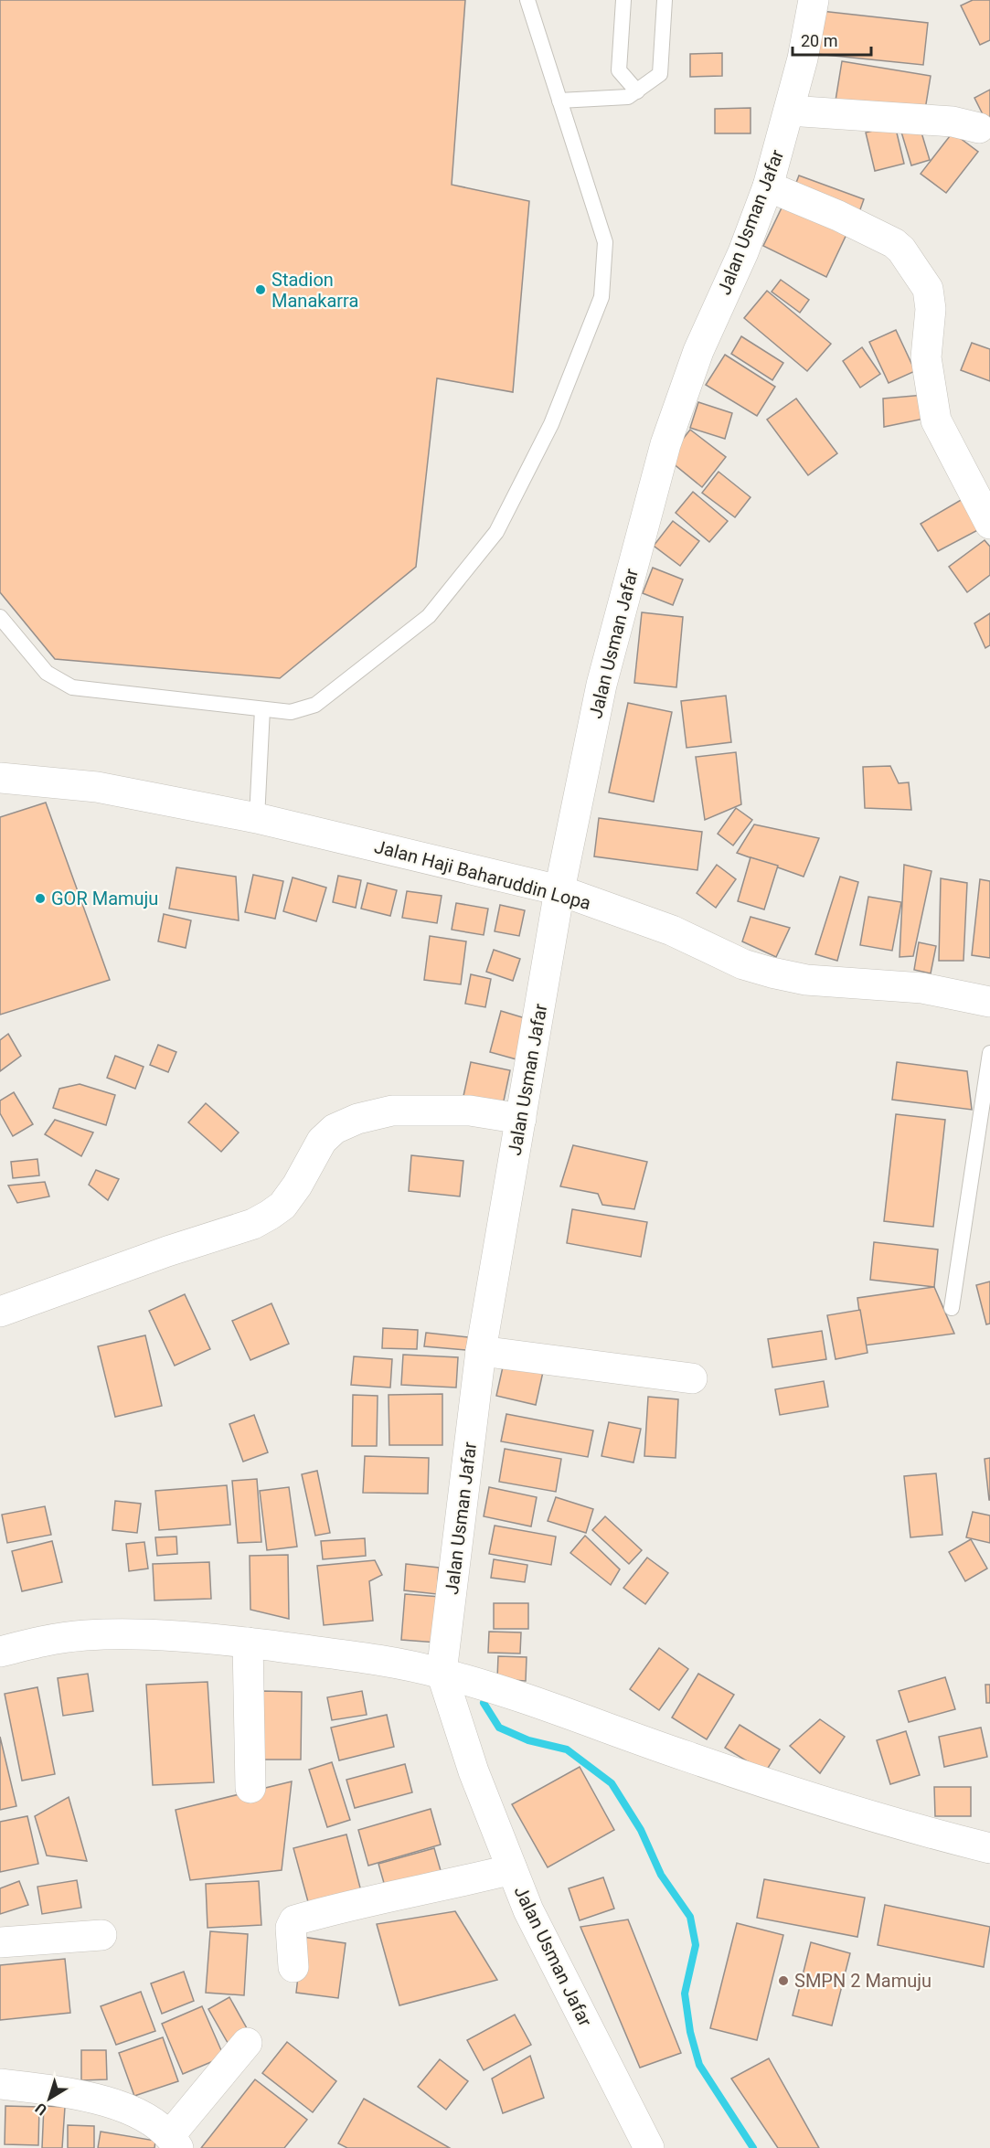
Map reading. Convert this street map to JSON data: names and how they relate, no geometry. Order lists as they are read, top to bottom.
{
  "streets": {
    "street": ["Jalan Usman Jafar", "Jalan Haji Baharuddin Lopa"]
  },
  "crossings": [
    ["Jalan Usman Jafar", "Jalan Haji Baharuddin Lopa"]
  ],
  "places": ["Stadion Manakarra", "GOR Mamuju", "SMPN 2 Mamuju"],
  "scale_bar": "20 m",
  "north": "bottom left"
}
